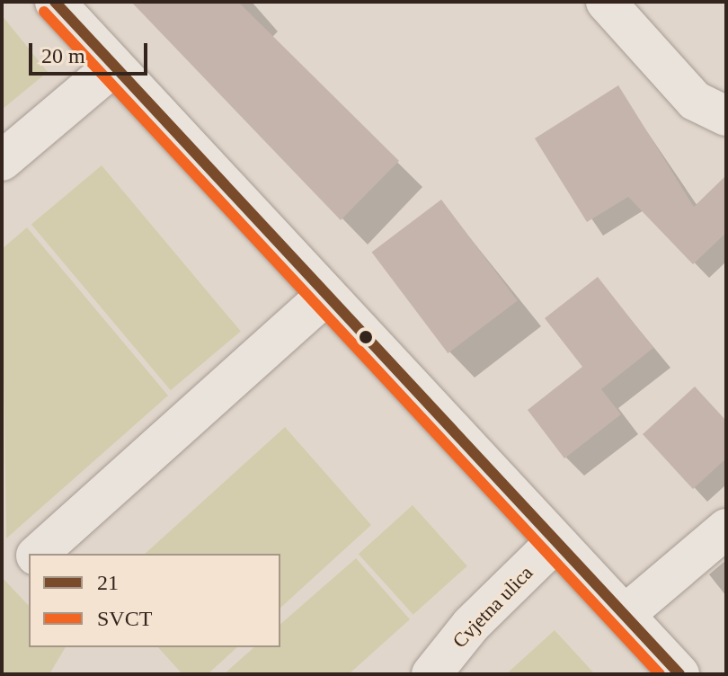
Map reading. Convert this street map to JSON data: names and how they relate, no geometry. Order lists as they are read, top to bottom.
{
  "streets": {
    "street": ["Cvjetna ulica"]
  },
  "lines": ["transit line 21", "transit line SVCT"],
  "legend": ["21", "SVCT"],
  "scale_bar": "20 m"
}
